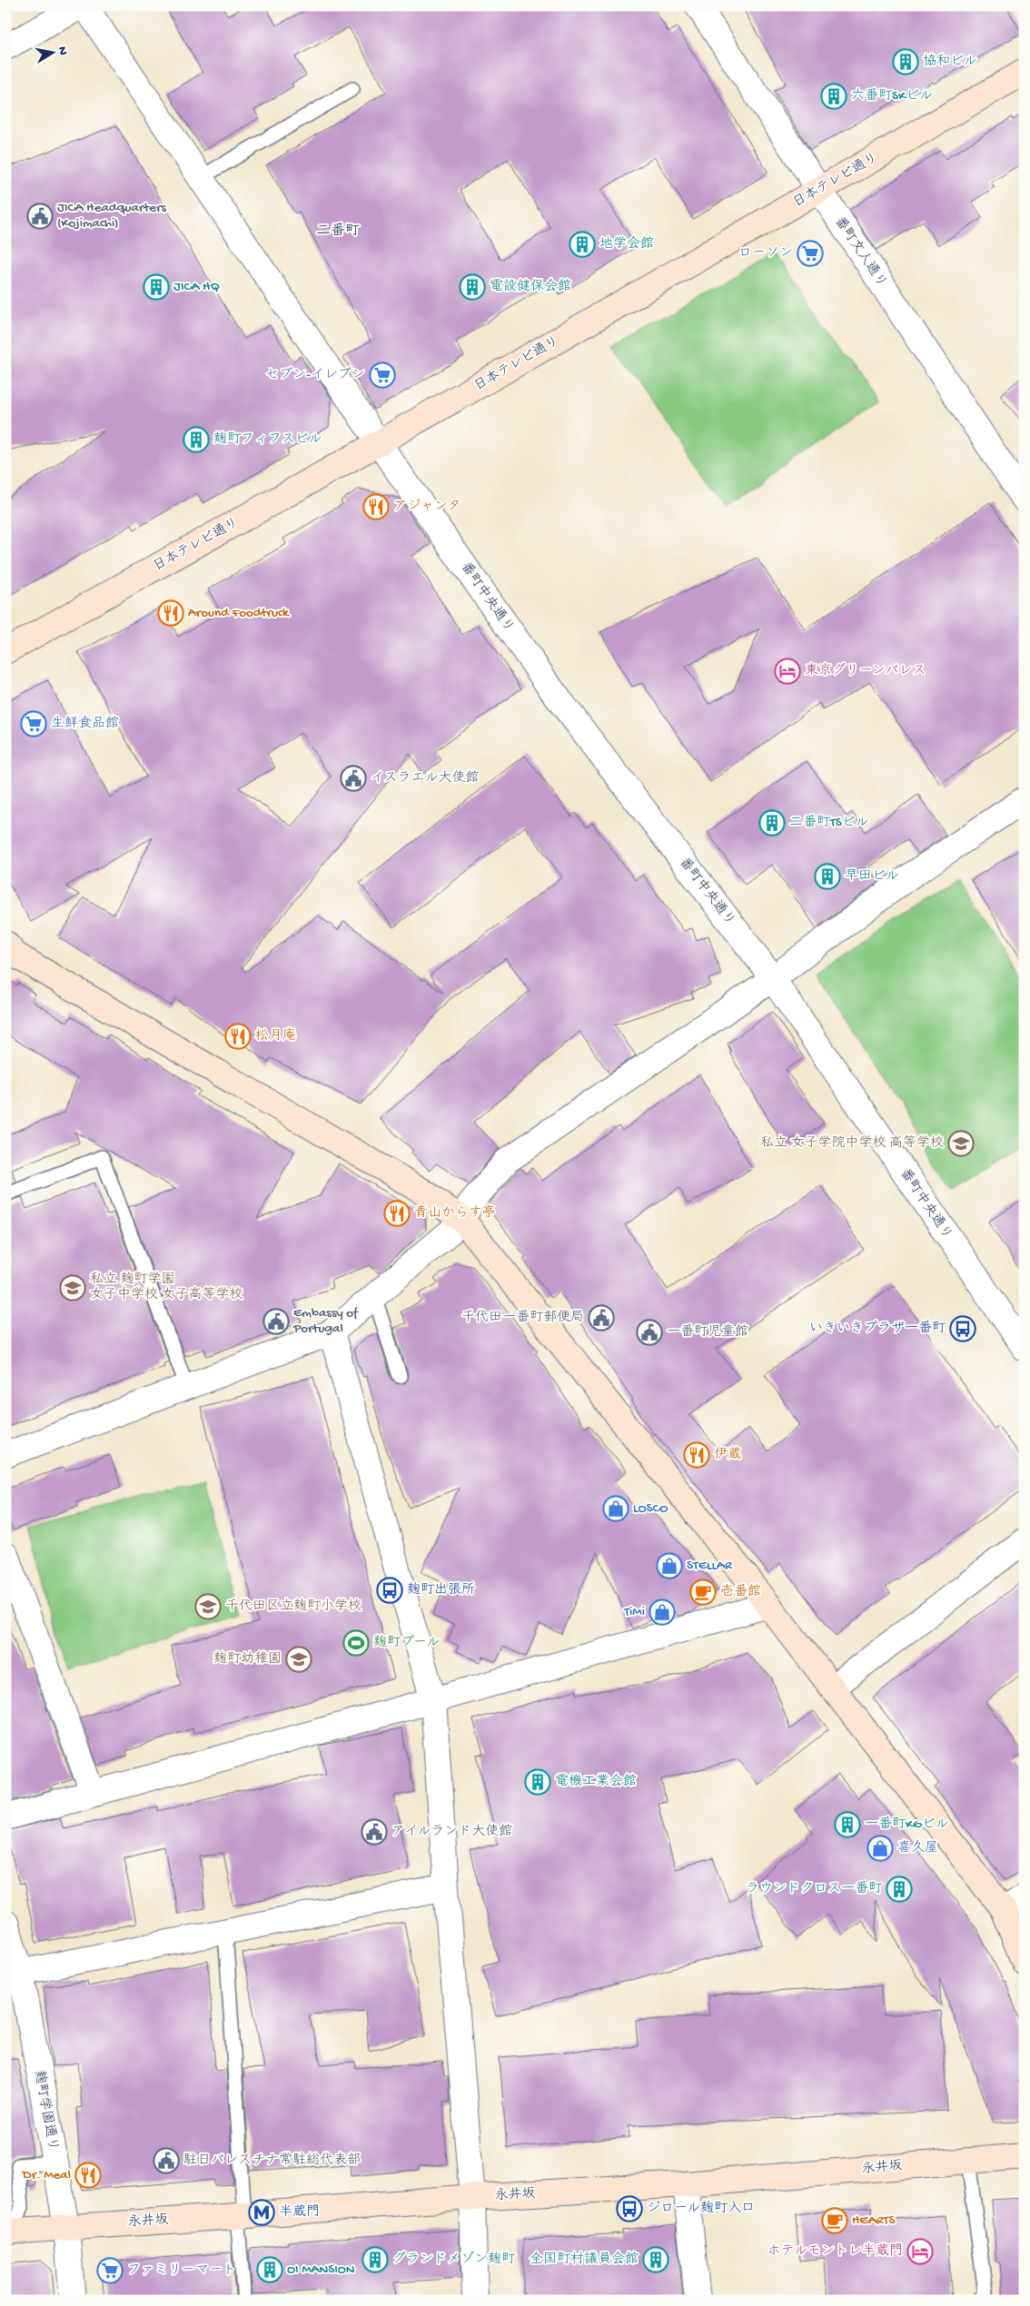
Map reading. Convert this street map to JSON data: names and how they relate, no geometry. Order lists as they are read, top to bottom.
{
  "streets": {
    "street": [
      "日本テレビ通り",
      "番町文人通り",
      "番町中央通り",
      "麹町学園通り",
      "永井坂"
    ]
  },
  "crossings": [
    ["日本テレビ通り", "番町文人通り"],
    ["日本テレビ通り", "番町中央通り"],
    ["麹町学園通り", "永井坂"]
  ],
  "districts": ["二番町"],
  "places": {
    "building": [
      "協和ビル",
      "六番町SKビル",
      "地学会館",
      "JICA HQ",
      "電設健保会館",
      "麹町フィフスビル",
      "二番町TSビル",
      "早田ビル",
      "電機工業会館",
      "一番町KGビル",
      "ラウンドクロス一番町",
      "グランドメゾン麹町",
      "全国町村議員会館",
      "OI MANSION"
    ],
    "public building": [
      "JICA Headquarters (Kojimachi)",
      "イスラエル大使館",
      "千代田一番町郵便局",
      "Embassy of Portugal",
      "一番町児童館",
      "アイルランド大使館",
      "駐日パレスチナ常駐総代表部"
    ],
    "supermarket": [
      "ローソン",
      "セブン-イレブン",
      "生鮮食品館",
      "ファミリーマート"
    ],
    "restaurant": [
      "アジャンタ",
      "Around Foodtruck",
      "松月庵",
      "青山からす亭",
      "伊蔵",
      "Dr. Meal"
    ],
    "hotel": ["東京グリーンパレス", "ホテルモントレ半蔵門"],
    "school or university": [
      "私立 女子学院中学校 高等学校",
      "私立 麹町学園 女子中学校 女子高等学校",
      "千代田区立麹町小学校",
      "麹町幼稚園"
    ],
    "bus stop": ["いきいきプラザ一番町", "麹町出張所", "ジロール麹町入口"],
    "shop": [
      "LOSCO",
      "STELLAR",
      "TiMi",
      "喜久屋"
    ],
    "cafe": ["壱番館", "HEARTS"],
    "sports": ["麹町プール"],
    "metro station": ["半蔵門"]
  },
  "north": "right"
}
